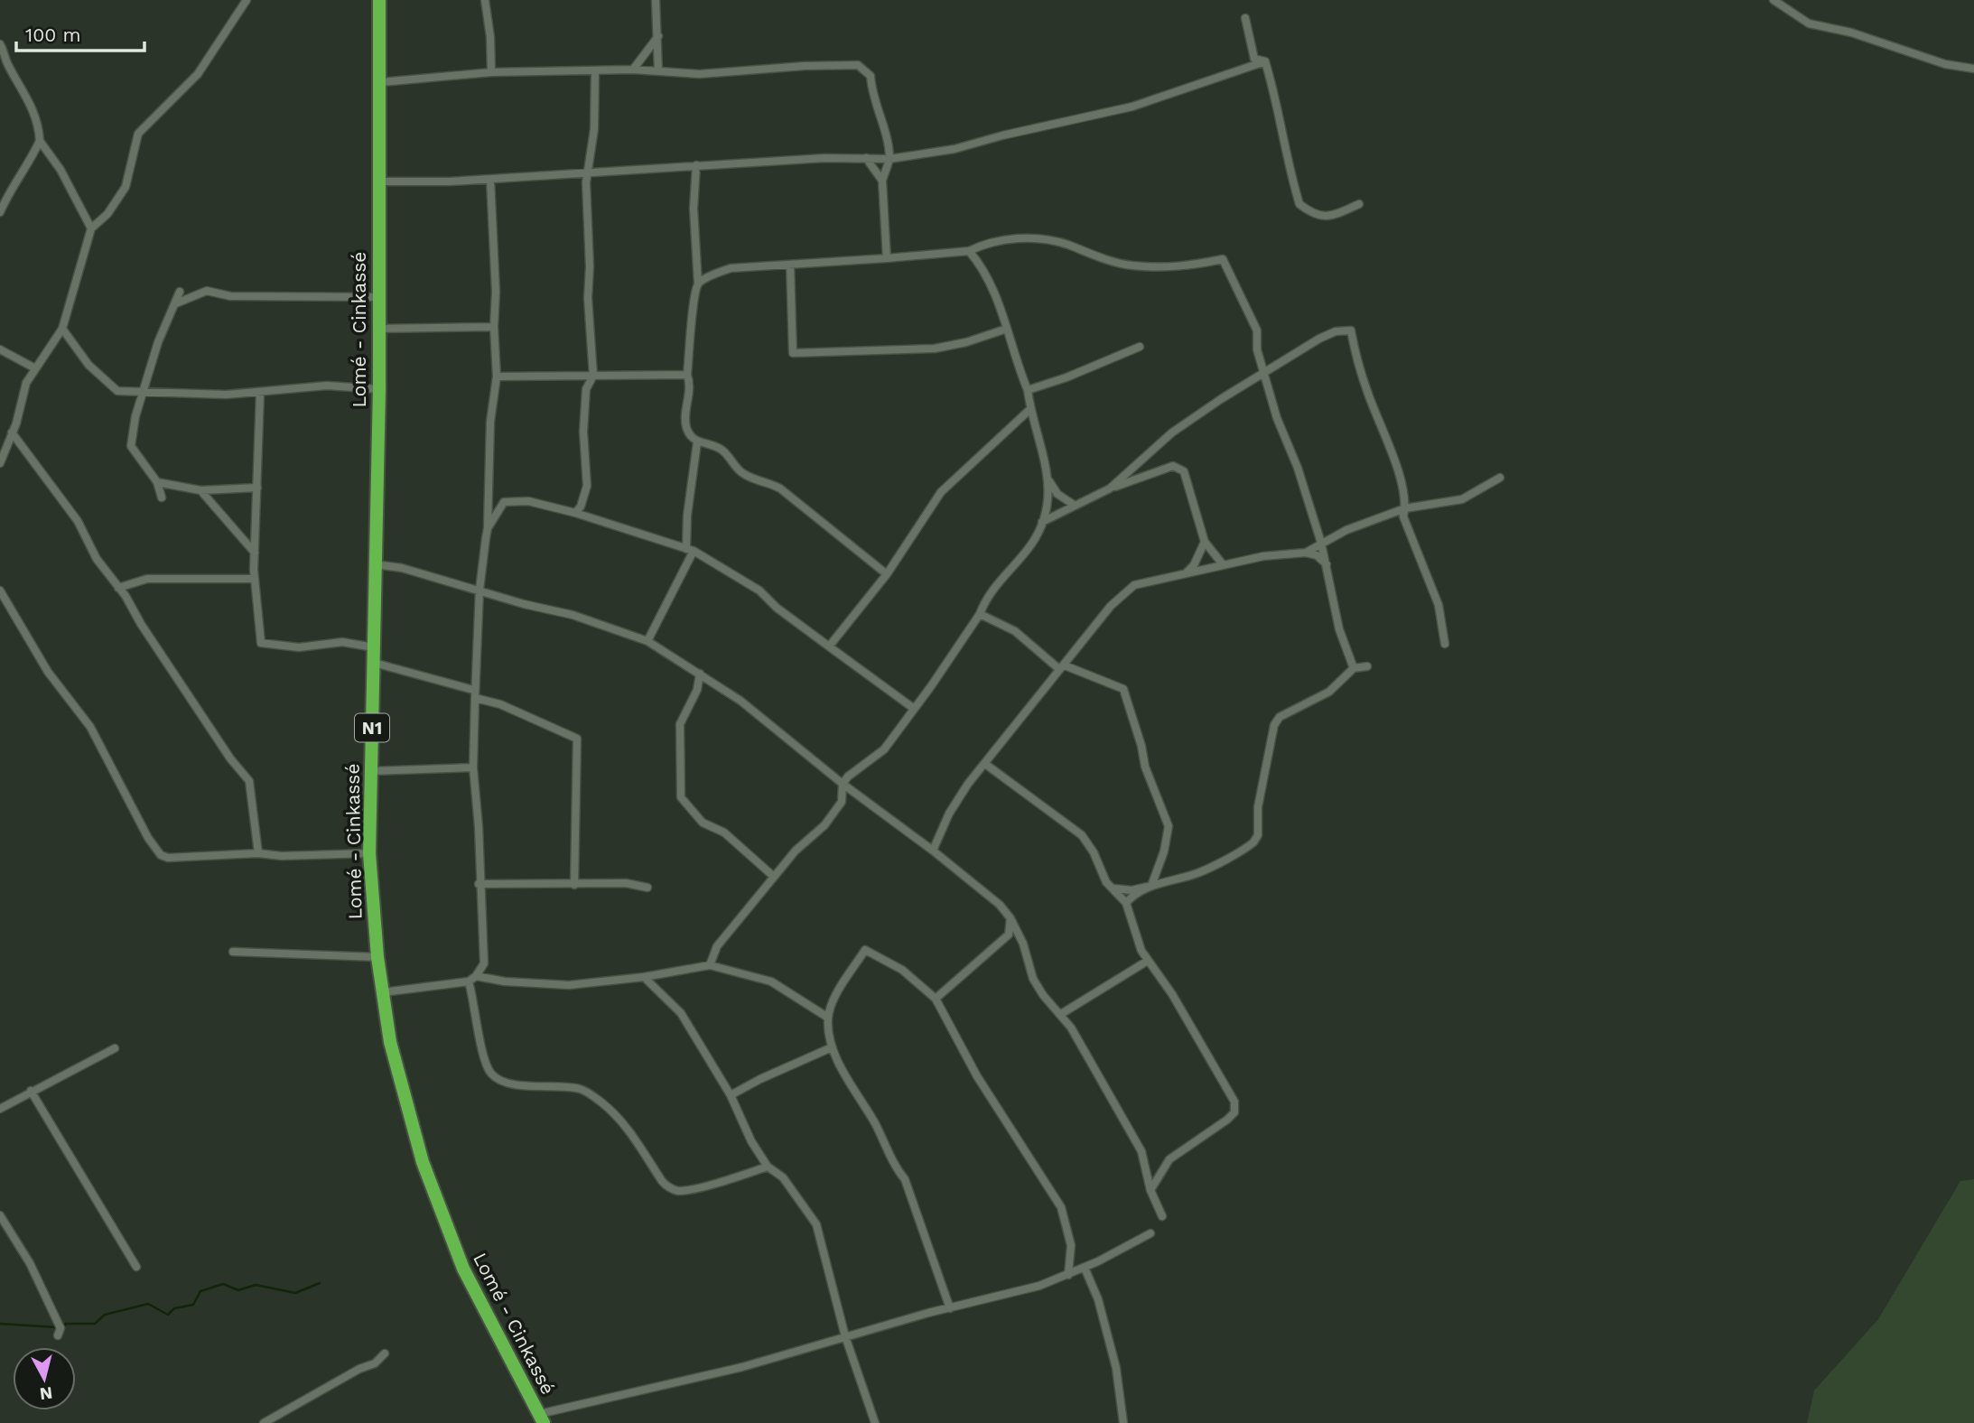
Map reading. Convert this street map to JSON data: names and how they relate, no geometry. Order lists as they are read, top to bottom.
{
  "streets": {
    "highway": ["Lomé - Cinkassé", "N1"]
  },
  "scale_bar": "100 m",
  "north": "bottom"
}
